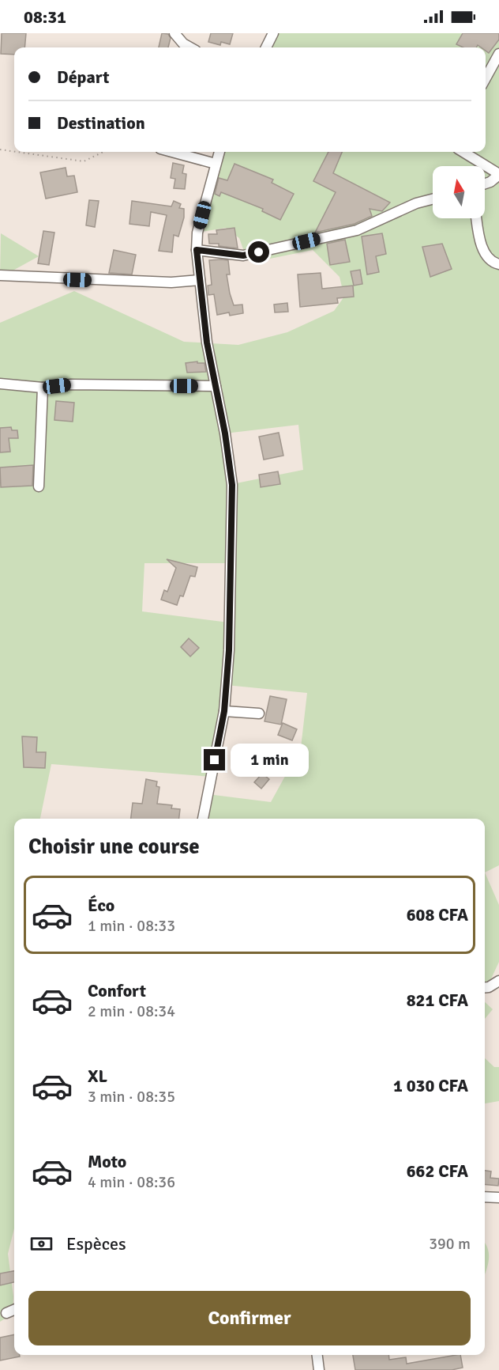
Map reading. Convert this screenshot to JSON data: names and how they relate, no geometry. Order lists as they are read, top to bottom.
{
  "north": "top",
  "page": {
    "status": "08:31",
    "banner": ["Départ", "Destination"],
    "bubble": "1 min",
    "heading": "Choisir une course",
    "list": [
      {
        "name": "Éco",
        "note": "1 min · 08:33",
        "value": "608 CFA"
      },
      {
        "name": "Confort",
        "note": "2 min · 08:34",
        "value": "821 CFA"
      },
      {
        "name": "XL",
        "note": "3 min · 08:35",
        "value": "1 030 CFA"
      },
      {
        "name": "Moto",
        "note": "4 min · 08:36",
        "value": "662 CFA"
      }
    ],
    "pay": ["Espèces", "390 m"],
    "buttons": "Confirmer"
  }
}
